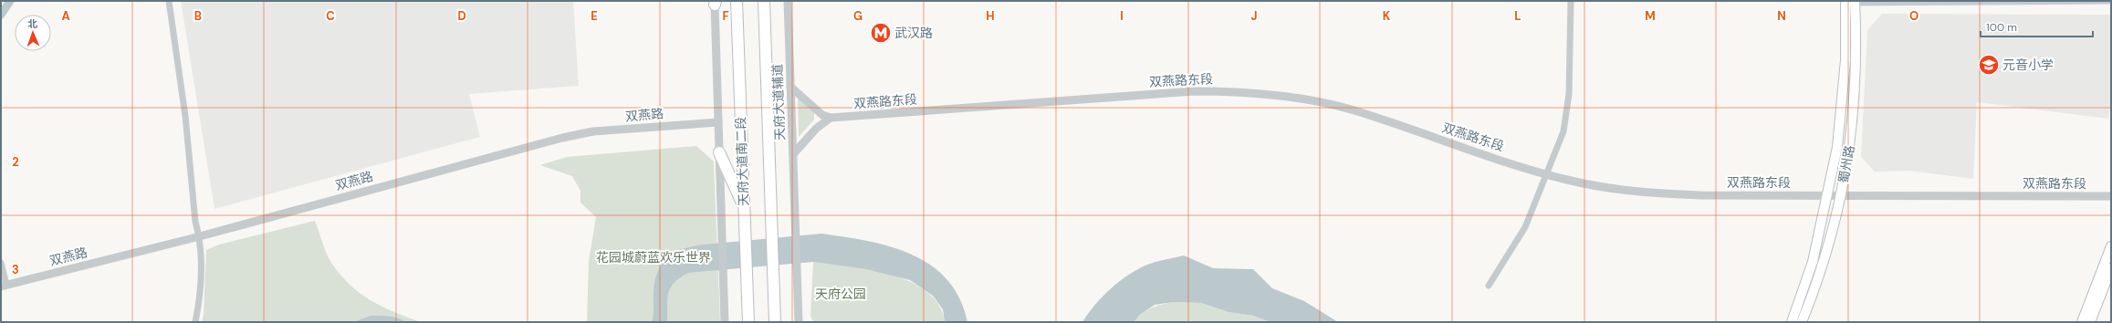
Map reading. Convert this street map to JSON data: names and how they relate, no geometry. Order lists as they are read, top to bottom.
{
  "streets": {
    "highway": ["天府大道南二段"],
    "main road": ["蜀州路"],
    "street": ["双燕路东段", "天府大道辅道", "双燕路"]
  },
  "crossings": [
    ["双燕路东段", "蜀州路"]
  ],
  "parks": ["花园城蔚蓝欢乐世界", "天府公园"],
  "places": {
    "metro station": ["武汉路"],
    "school or university": ["元音小学"]
  },
  "scale_bar": "100 m",
  "north": "top",
  "grid": {
    "columns": [
      "A",
      "B",
      "C",
      "D",
      "E",
      "F",
      "G",
      "H",
      "I",
      "J",
      "K",
      "L",
      "M",
      "N",
      "O"
    ],
    "rows": ["2", "3"]
  }
}
